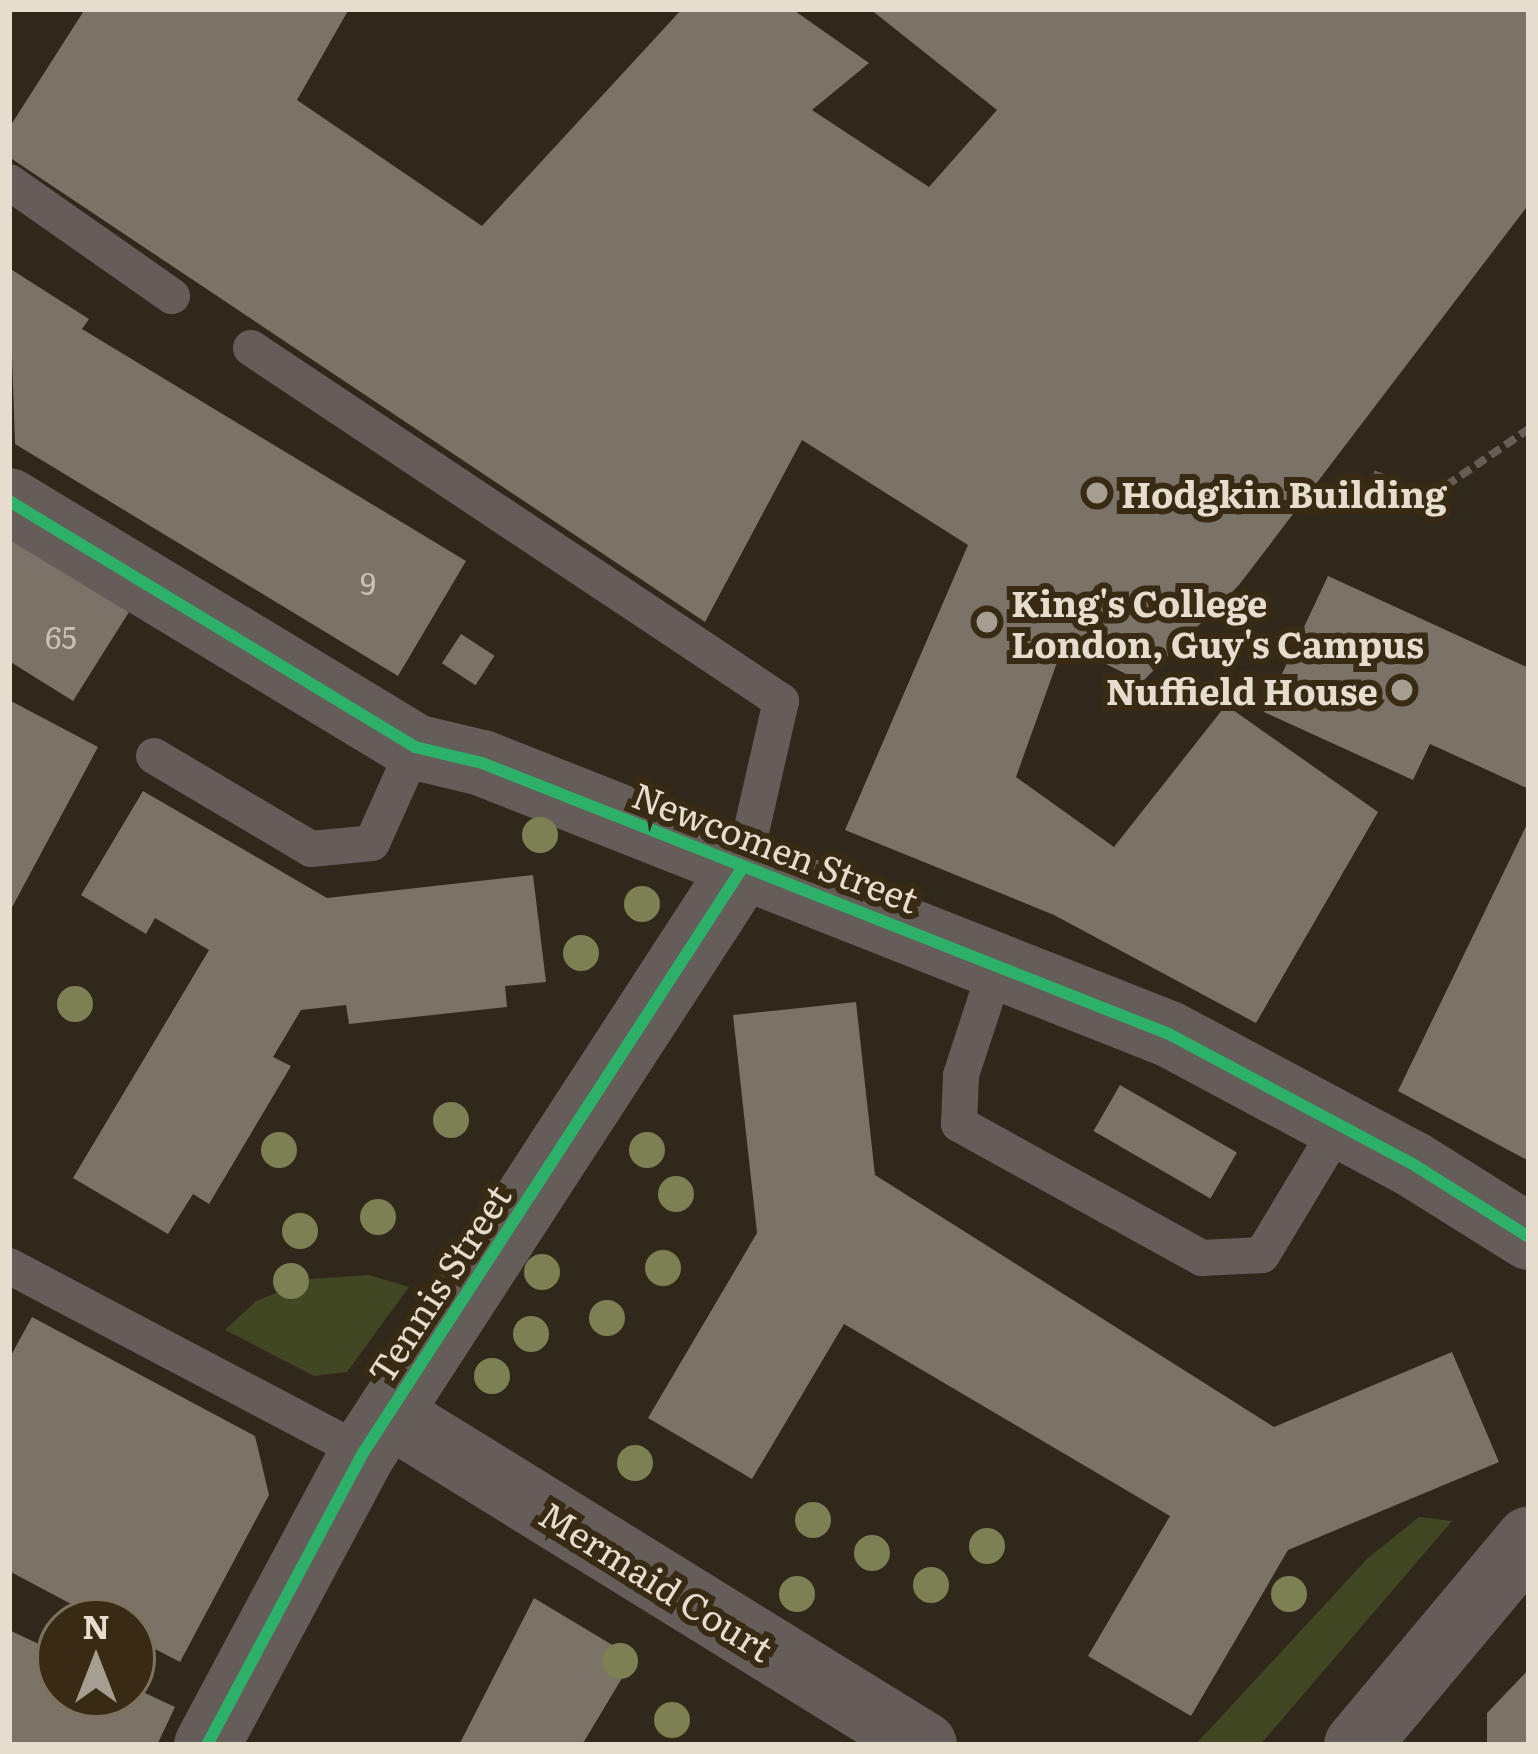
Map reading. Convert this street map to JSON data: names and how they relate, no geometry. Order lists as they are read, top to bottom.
{
  "streets": {
    "street": ["Newcomen Street", "Tennis Street", "Mermaid Court"]
  },
  "crossings": [
    ["Newcomen Street", "Tennis Street"],
    ["Tennis Street", "Mermaid Court"]
  ],
  "places": ["Hodgkin Building", "King's College London, Guy's Campus", "Nuffield House"],
  "house_numbers": ["9", "65"],
  "north": "top"
}
